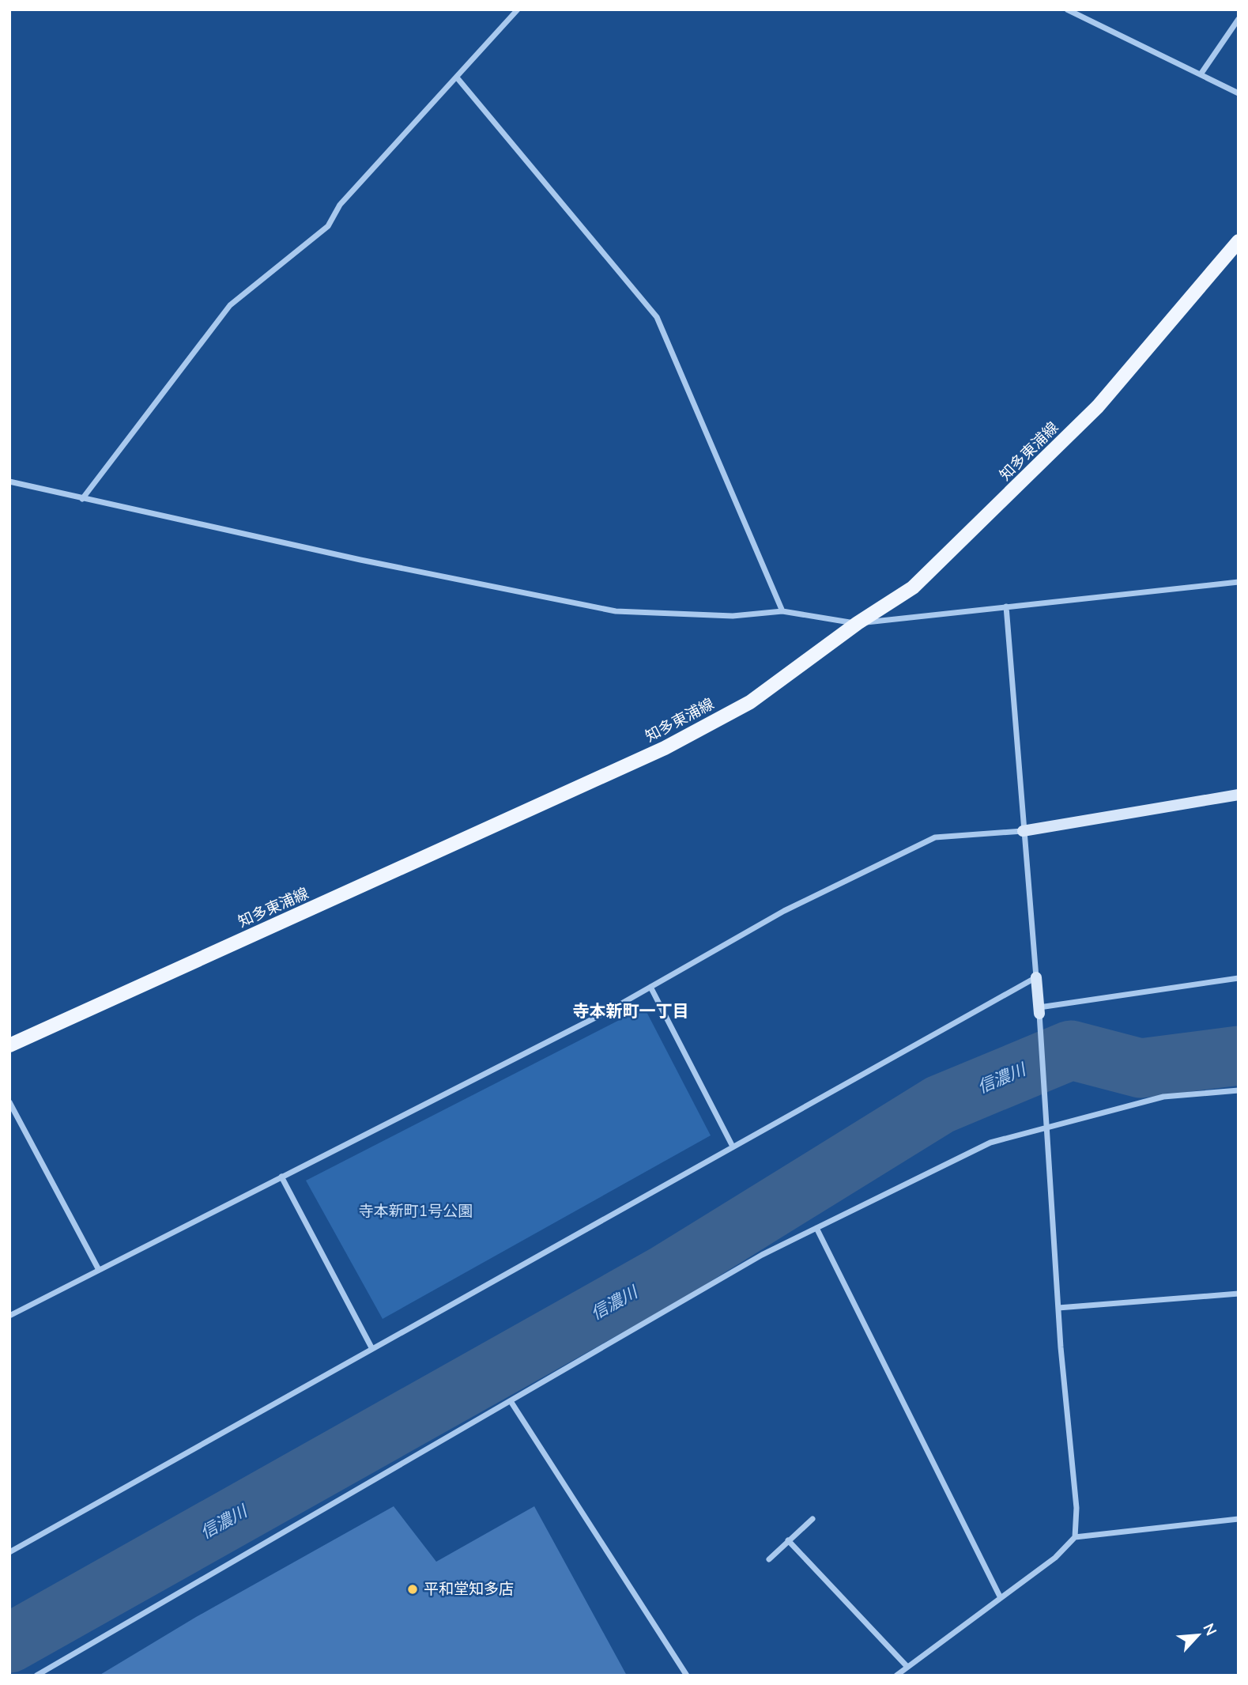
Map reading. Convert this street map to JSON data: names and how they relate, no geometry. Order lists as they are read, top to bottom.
{
  "streets": {
    "main road": ["知多東浦線"]
  },
  "districts": ["寺本新町一丁目"],
  "water": ["信濃川"],
  "parks": ["寺本新町1号公園"],
  "places": ["平和堂知多店"],
  "north": "top right"
}
